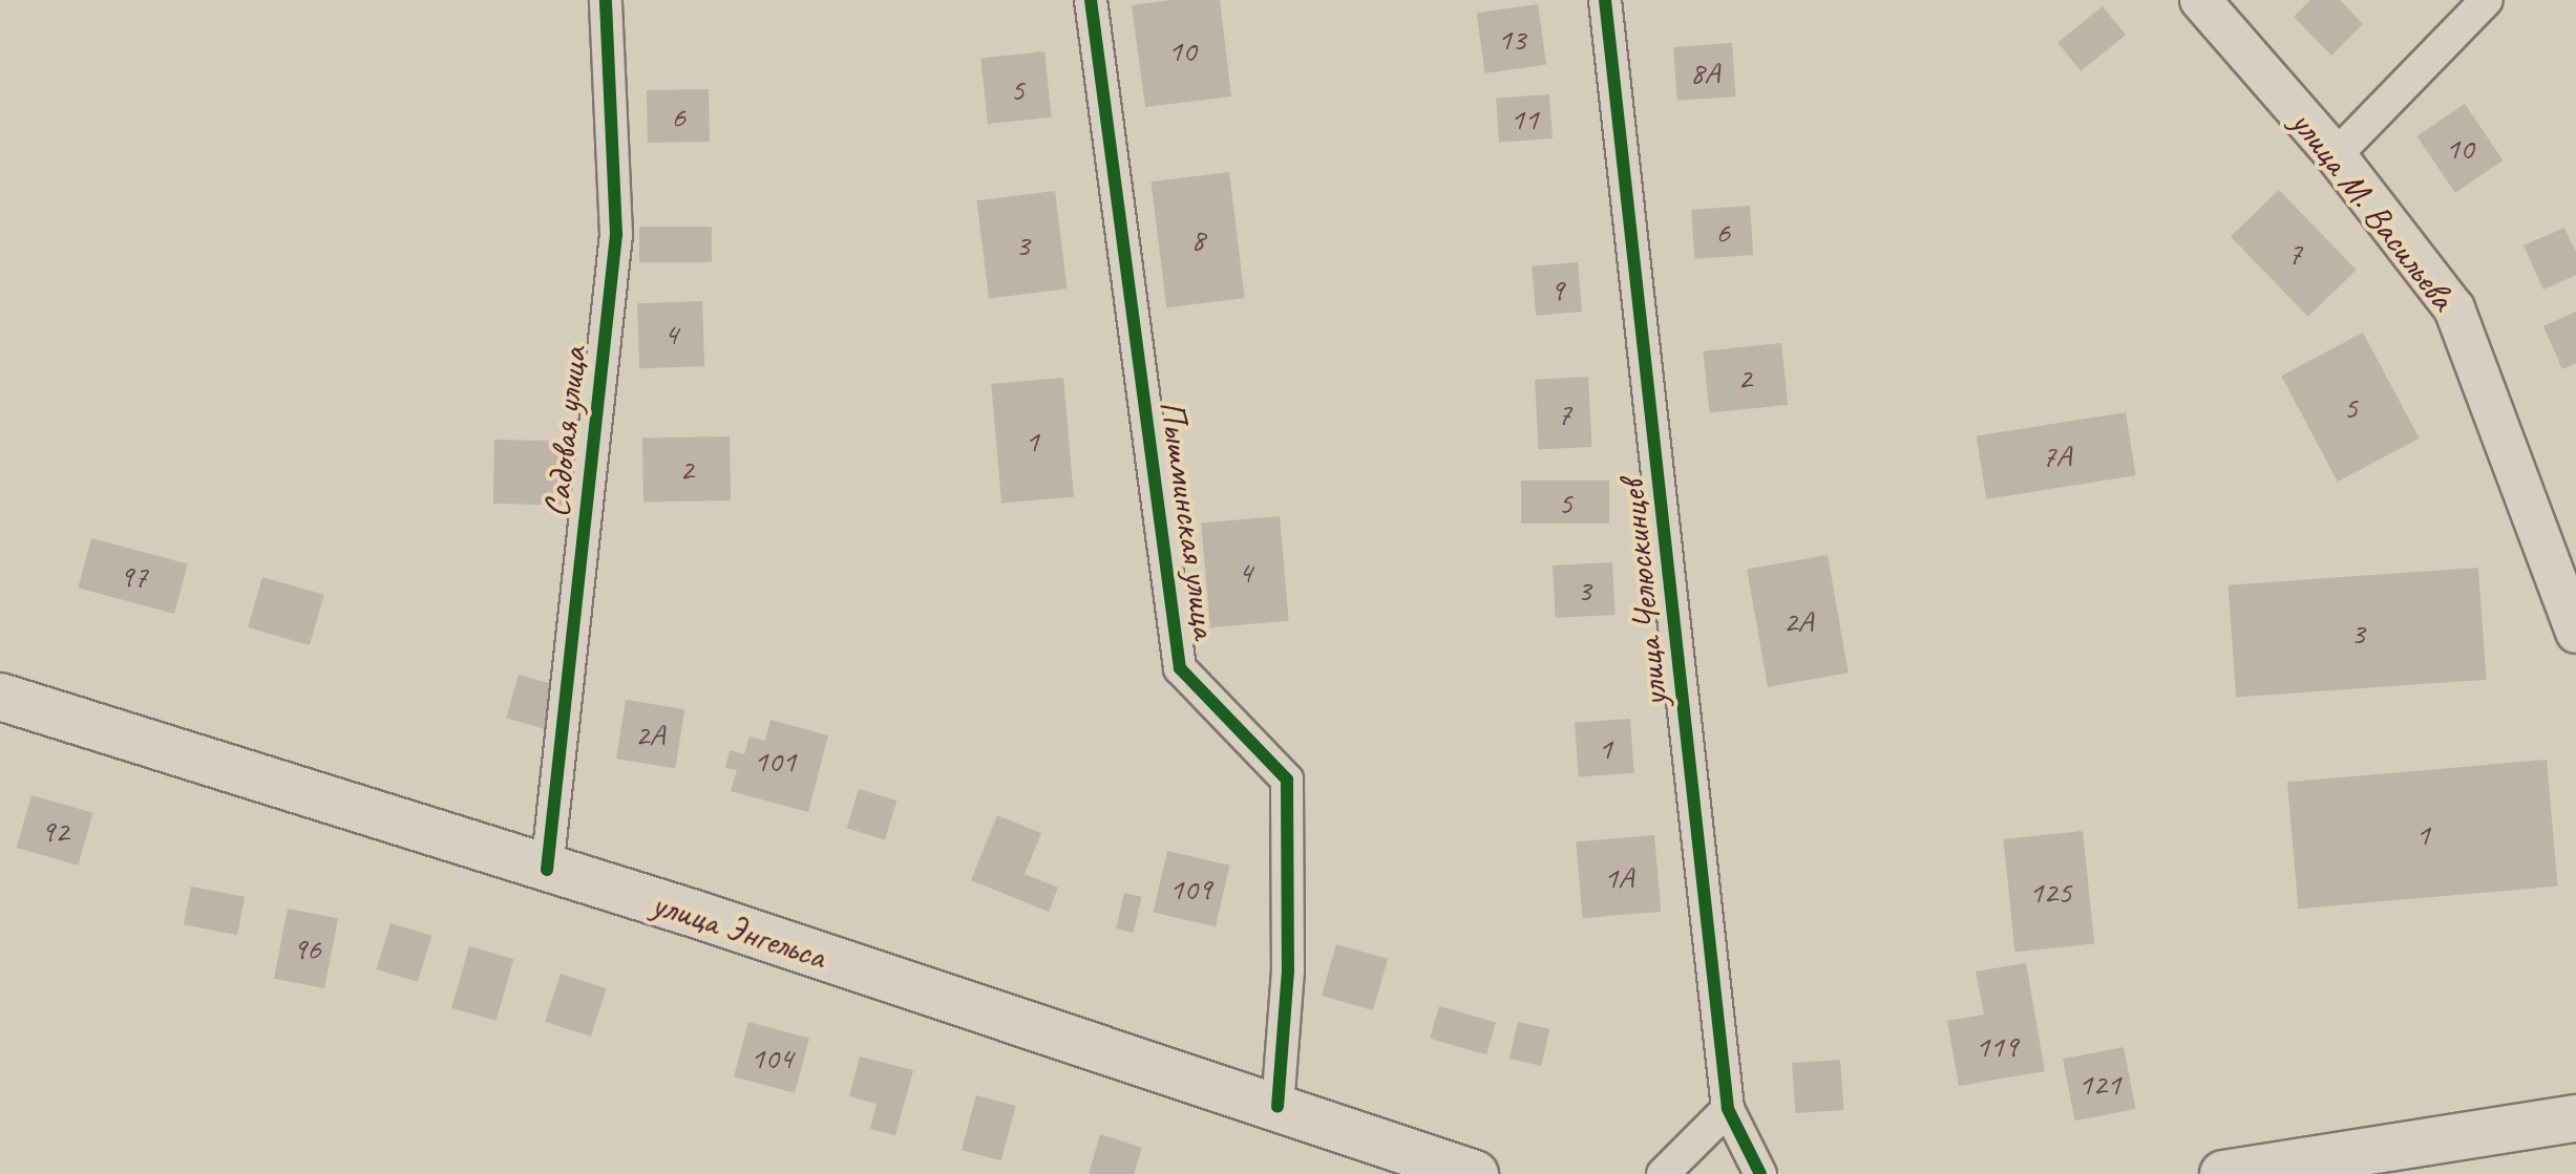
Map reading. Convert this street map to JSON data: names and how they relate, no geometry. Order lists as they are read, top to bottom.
{
  "streets": {
    "main road": ["улица Энгельса"],
    "street": [
      "улица М. Васильева",
      "Садовая улица",
      "Пышминская улица",
      "улица Челюскинцев"
    ]
  },
  "crossings": [
    ["Садовая улица", "улица Энгельса"],
    ["Пышминская улица", "улица Энгельса"]
  ],
  "house_numbers": [
    "13",
    "10",
    "8А",
    "5",
    "6",
    "11",
    "10",
    "6",
    "8",
    "3",
    "7",
    "9",
    "4",
    "2",
    "5",
    "7",
    "1",
    "7А",
    "2",
    "5",
    "4",
    "97",
    "3",
    "2А",
    "3",
    "2А",
    "1",
    "101",
    "92",
    "1",
    "1А",
    "109",
    "125",
    "96",
    "119",
    "104",
    "121"
  ]
}
